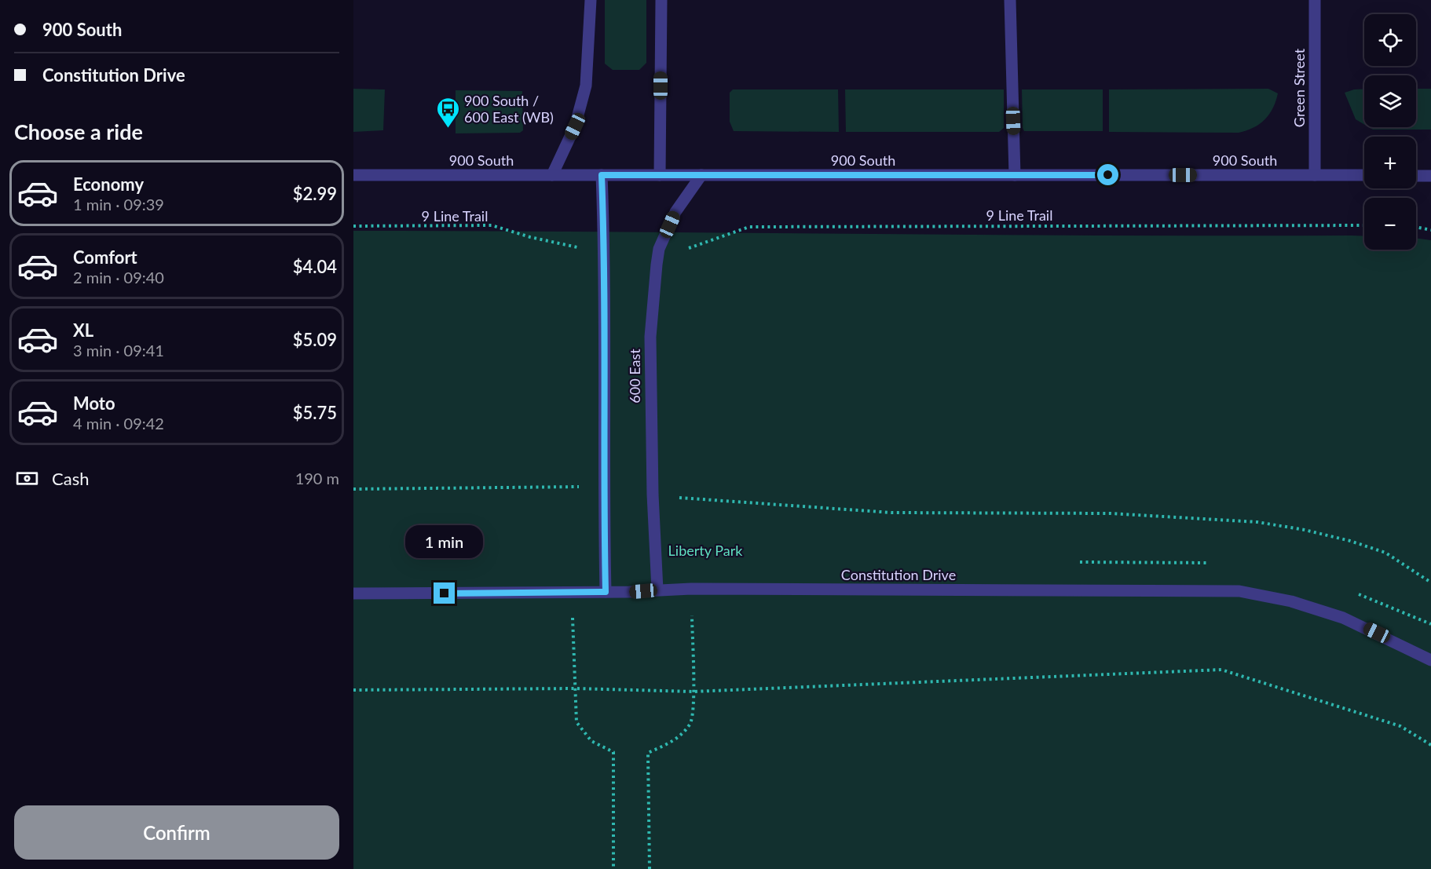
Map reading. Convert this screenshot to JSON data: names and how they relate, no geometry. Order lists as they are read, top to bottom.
{
  "streets": {
    "street": [
      "Green Street",
      "900 South",
      "600 East",
      "Constitution Drive"
    ],
    "path": ["9 Line Trail"]
  },
  "crossings": [
    ["Green Street", "900 South"],
    ["900 South", "600 East"],
    ["600 East", "Constitution Drive"]
  ],
  "parks": ["Liberty Park"],
  "places": {
    "bus stop": ["900 South / 600 East (WB)"]
  },
  "page": {
    "banner": ["900 South", "Constitution Drive"],
    "map_buttons": ["+", "−"],
    "heading": "Choose a ride",
    "list": [
      {
        "name": "Economy",
        "note": "1 min · 09:39",
        "value": "$2.99"
      },
      {
        "name": "Comfort",
        "note": "2 min · 09:40",
        "value": "$4.04"
      },
      {
        "name": "XL",
        "note": "3 min · 09:41",
        "value": "$5.09"
      },
      {
        "name": "Moto",
        "note": "4 min · 09:42",
        "value": "$5.75"
      }
    ],
    "pay": ["Cash", "190 m"],
    "bubble": "1 min",
    "buttons": "Confirm"
  }
}
